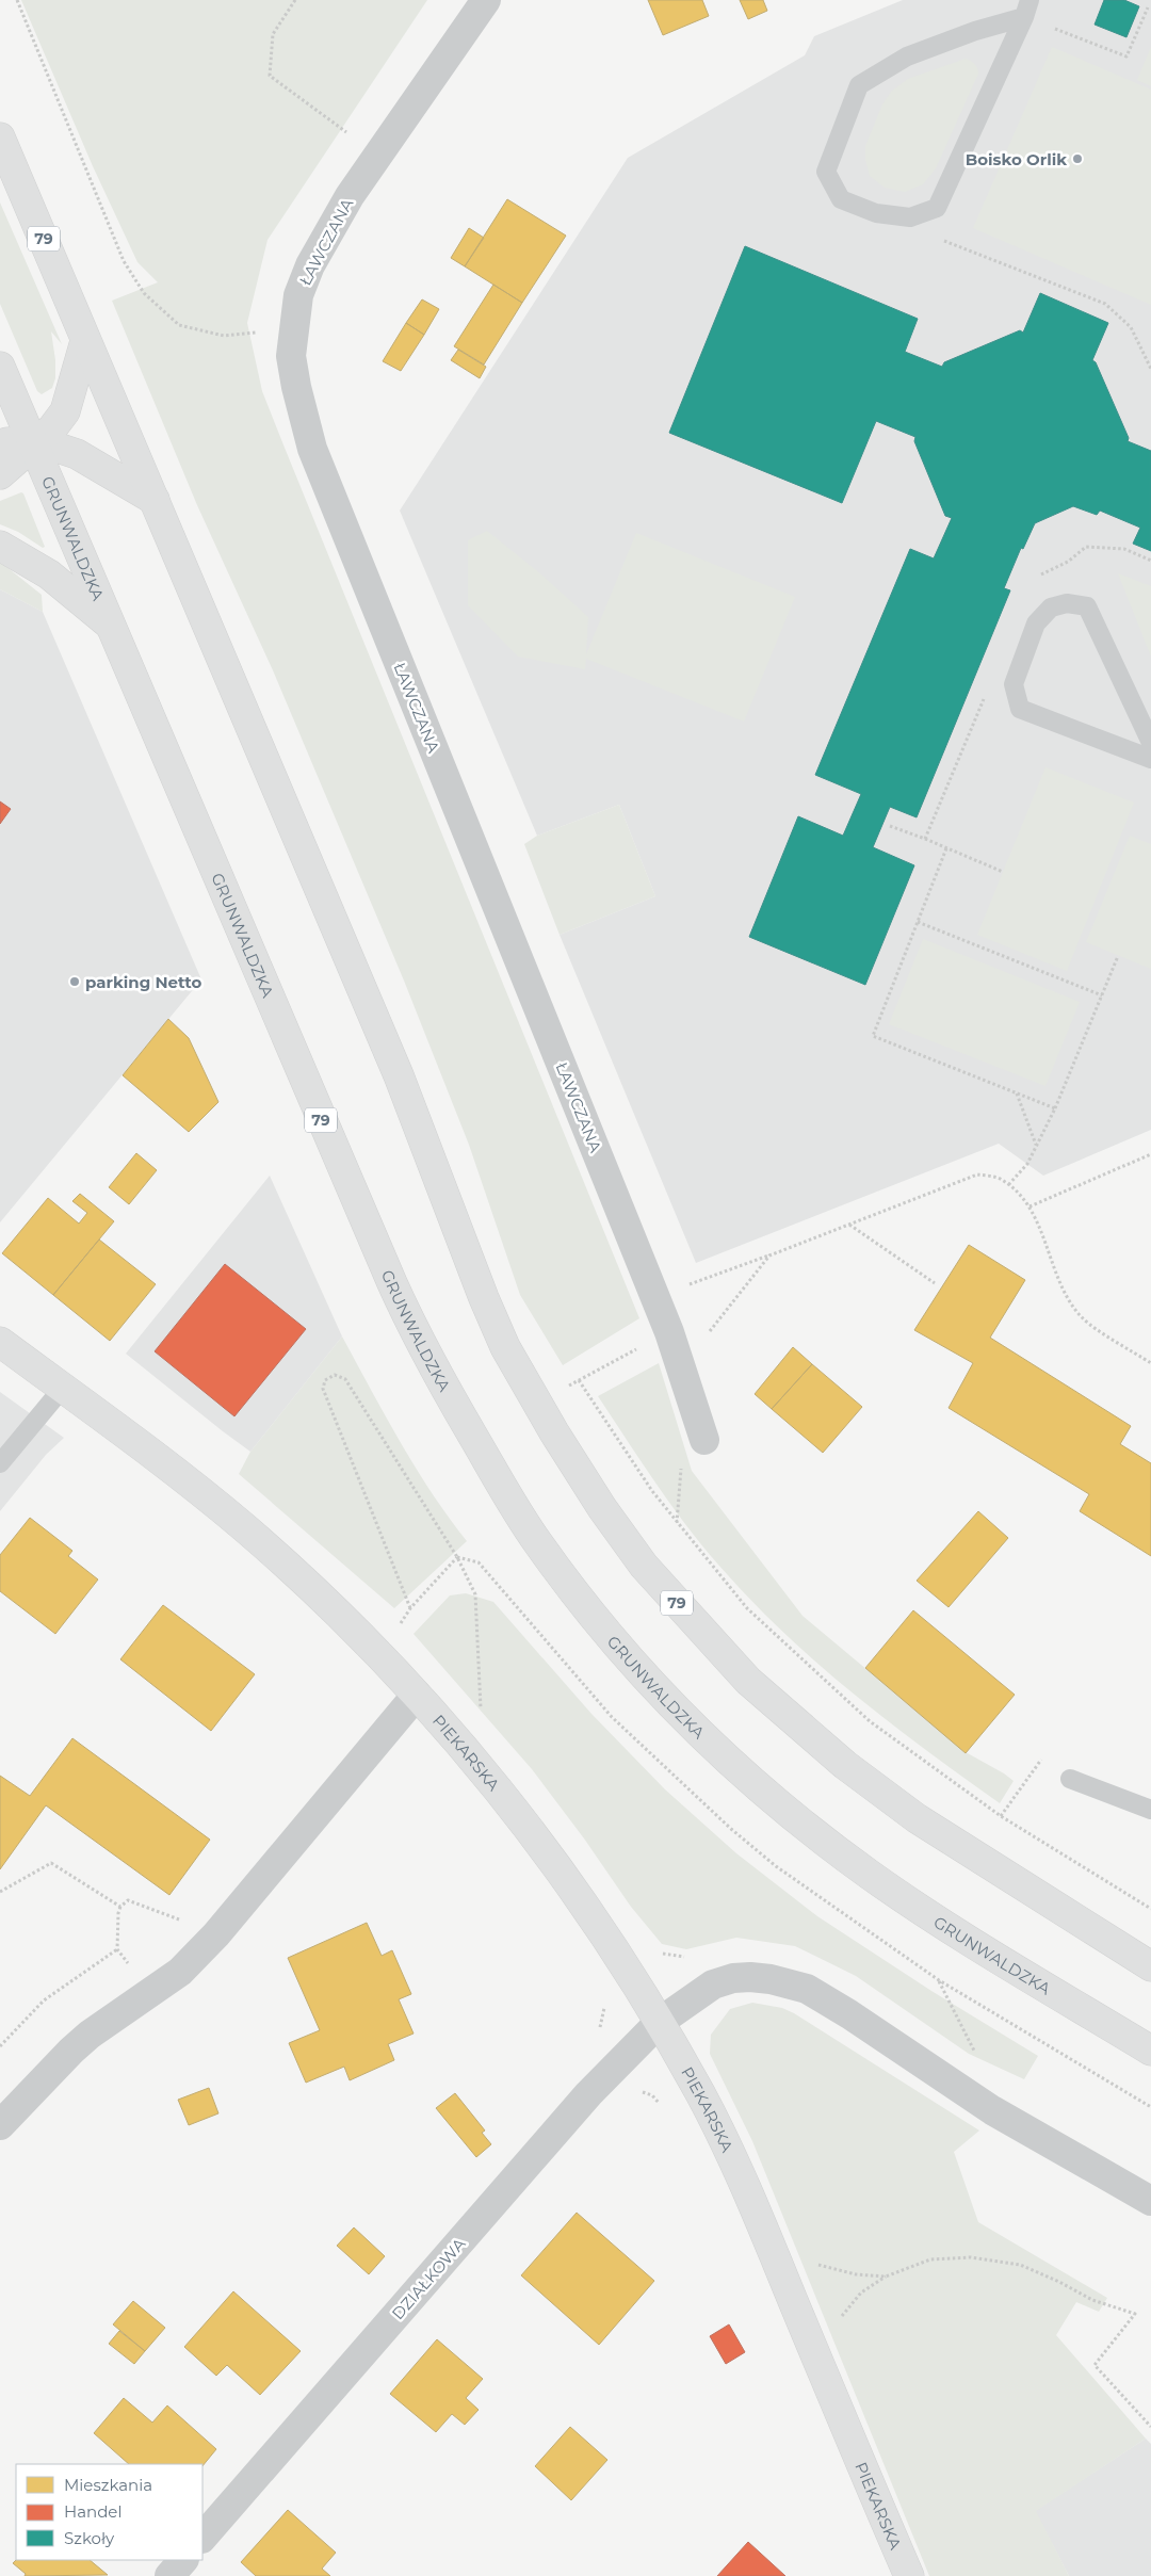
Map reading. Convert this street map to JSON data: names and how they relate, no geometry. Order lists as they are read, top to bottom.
{
  "streets": {
    "main road": ["79", "GRUNWALDZKA", "PIEKARSKA"],
    "street": ["ŁAWCZANA", "DZIAŁKOWA"]
  },
  "crossings": [
    ["PIEKARSKA", "DZIAŁKOWA"]
  ],
  "places": ["Boisko Orlik", "parking Netto"],
  "legend": ["Mieszkania", "Handel", "Szkoły"]
}
